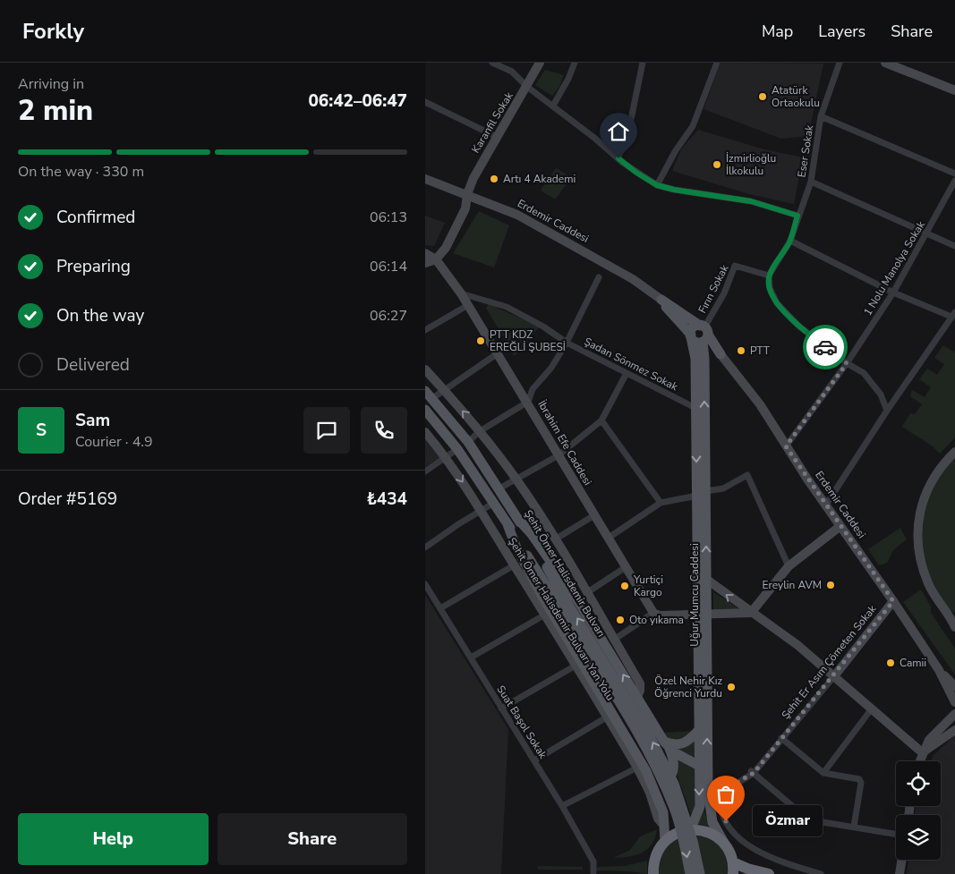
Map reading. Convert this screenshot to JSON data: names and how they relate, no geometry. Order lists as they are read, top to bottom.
{
  "streets": {
    "main road": ["Erdemir Caddesi", "Şehit Ömer Halisdemir Bulvarı", "Uğur Mumcu Caddesi"],
    "street": [
      "Karanfil Sokak",
      "Eser Sokak",
      "1 Nolu Manolya Sokak",
      "Fırın Sokak",
      "Şadan Sönmez Sokak",
      "İbrahim Efe Caddesi",
      "Şehit Ömer Halisdemir Bulvarı Yan Yolu",
      "Şehit Er Asım Çömeten Sokak",
      "Suat Başol Sokak"
    ]
  },
  "crossings": [
    ["Karanfil Sokak", "Erdemir Caddesi"],
    ["Karanfil Sokak", "İbrahim Efe Caddesi"],
    ["Eser Sokak", "Fırın Sokak"],
    ["Erdemir Caddesi", "Fırın Sokak"],
    ["Erdemir Caddesi", "Uğur Mumcu Caddesi"],
    ["Erdemir Caddesi", "Şehit Er Asım Çömeten Sokak"],
    ["Fırın Sokak", "Uğur Mumcu Caddesi"],
    ["Şadan Sönmez Sokak", "İbrahim Efe Caddesi"],
    ["Şadan Sönmez Sokak", "Uğur Mumcu Caddesi"],
    ["Şehit Ömer Halisdemir Bulvarı", "Şehit Ömer Halisdemir Bulvarı Yan Yolu"]
  ],
  "places": [
    "Atatürk Ortaokulu",
    "İzmirlioğlu İlkokulu",
    "Artı 4 Akademi",
    "PTT KDZ EREĞLİ ŞUBESİ",
    "PTT",
    "Ereylin AVM",
    "Yurtiçi Kargo",
    "Oto yıkama",
    "Camii",
    "Özel Nehir Kız Öğrenci Yurdu",
    "Özmar"
  ],
  "page": {
    "header": "Forkly",
    "nav": ["Map", "Layers", "Share"],
    "heading": ["2 min", "Arriving in", "06:42–06:47"],
    "panel": [
      "Sam",
      "Courier · 4.9",
      "Order #5169",
      "₺434"
    ],
    "bar": "On the way · 330 m",
    "list": [
      ["Confirmed", "06:13"],
      ["Preparing", "06:14"],
      ["On the way", "06:27"],
      "Delivered"
    ],
    "round": "S",
    "buttons": ["Help", "Share"],
    "bubble": "Özmar"
  }
}
